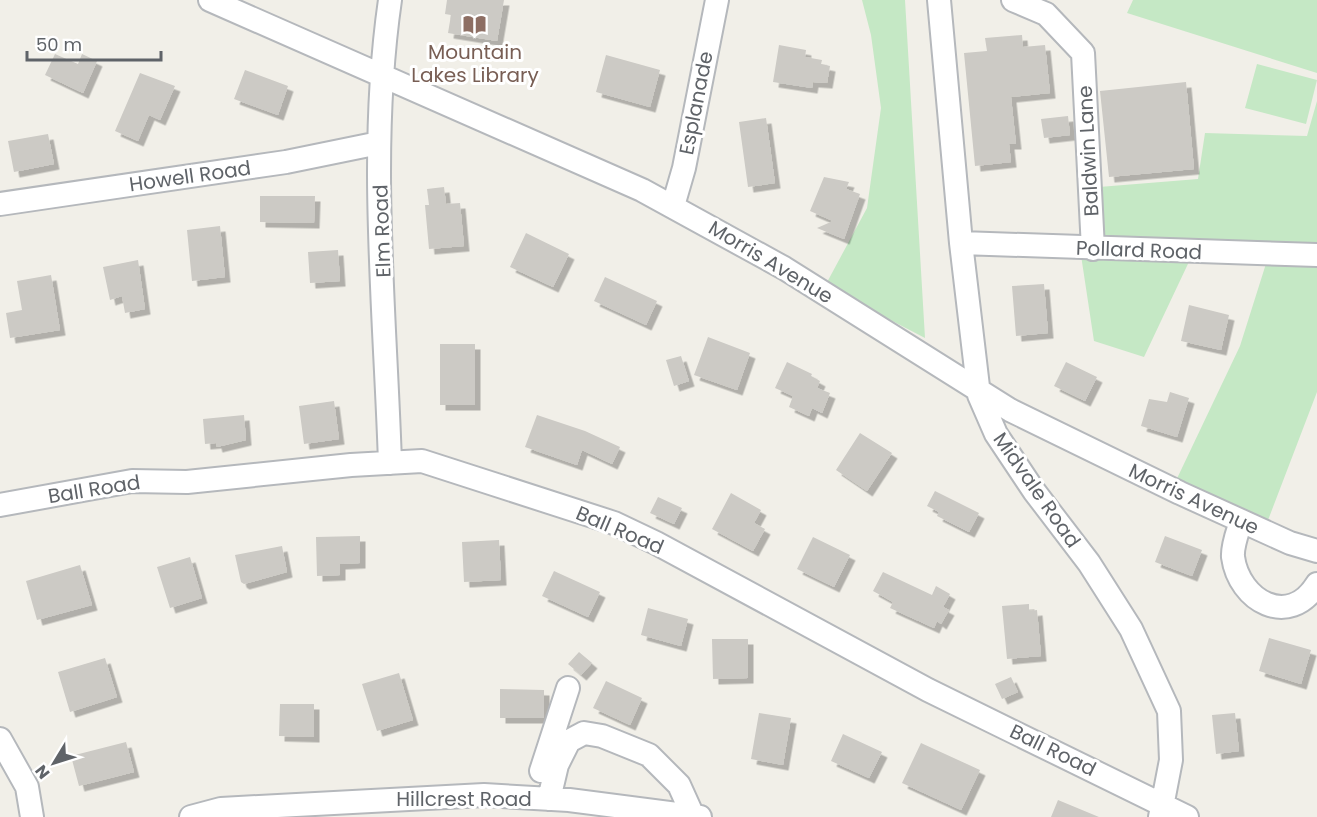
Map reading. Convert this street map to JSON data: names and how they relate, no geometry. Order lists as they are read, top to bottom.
{
  "streets": {
    "street": [
      "Esplanade",
      "Baldwin Lane",
      "Howell Road",
      "Elm Road",
      "Pollard Road",
      "Morris Avenue",
      "Ball Road",
      "Midvale Road",
      "Hillcrest Road"
    ]
  },
  "crossings": [
    ["Esplanade", "Morris Avenue"],
    ["Baldwin Lane", "Pollard Road"],
    ["Howell Road", "Elm Road"],
    ["Elm Road", "Morris Avenue"],
    ["Elm Road", "Ball Road"],
    ["Pollard Road", "Midvale Road"],
    ["Morris Avenue", "Midvale Road"],
    ["Ball Road", "Midvale Road"]
  ],
  "places": {
    "library": ["Mountain Lakes Library"]
  },
  "scale_bar": "50 m",
  "north": "bottom left"
}
